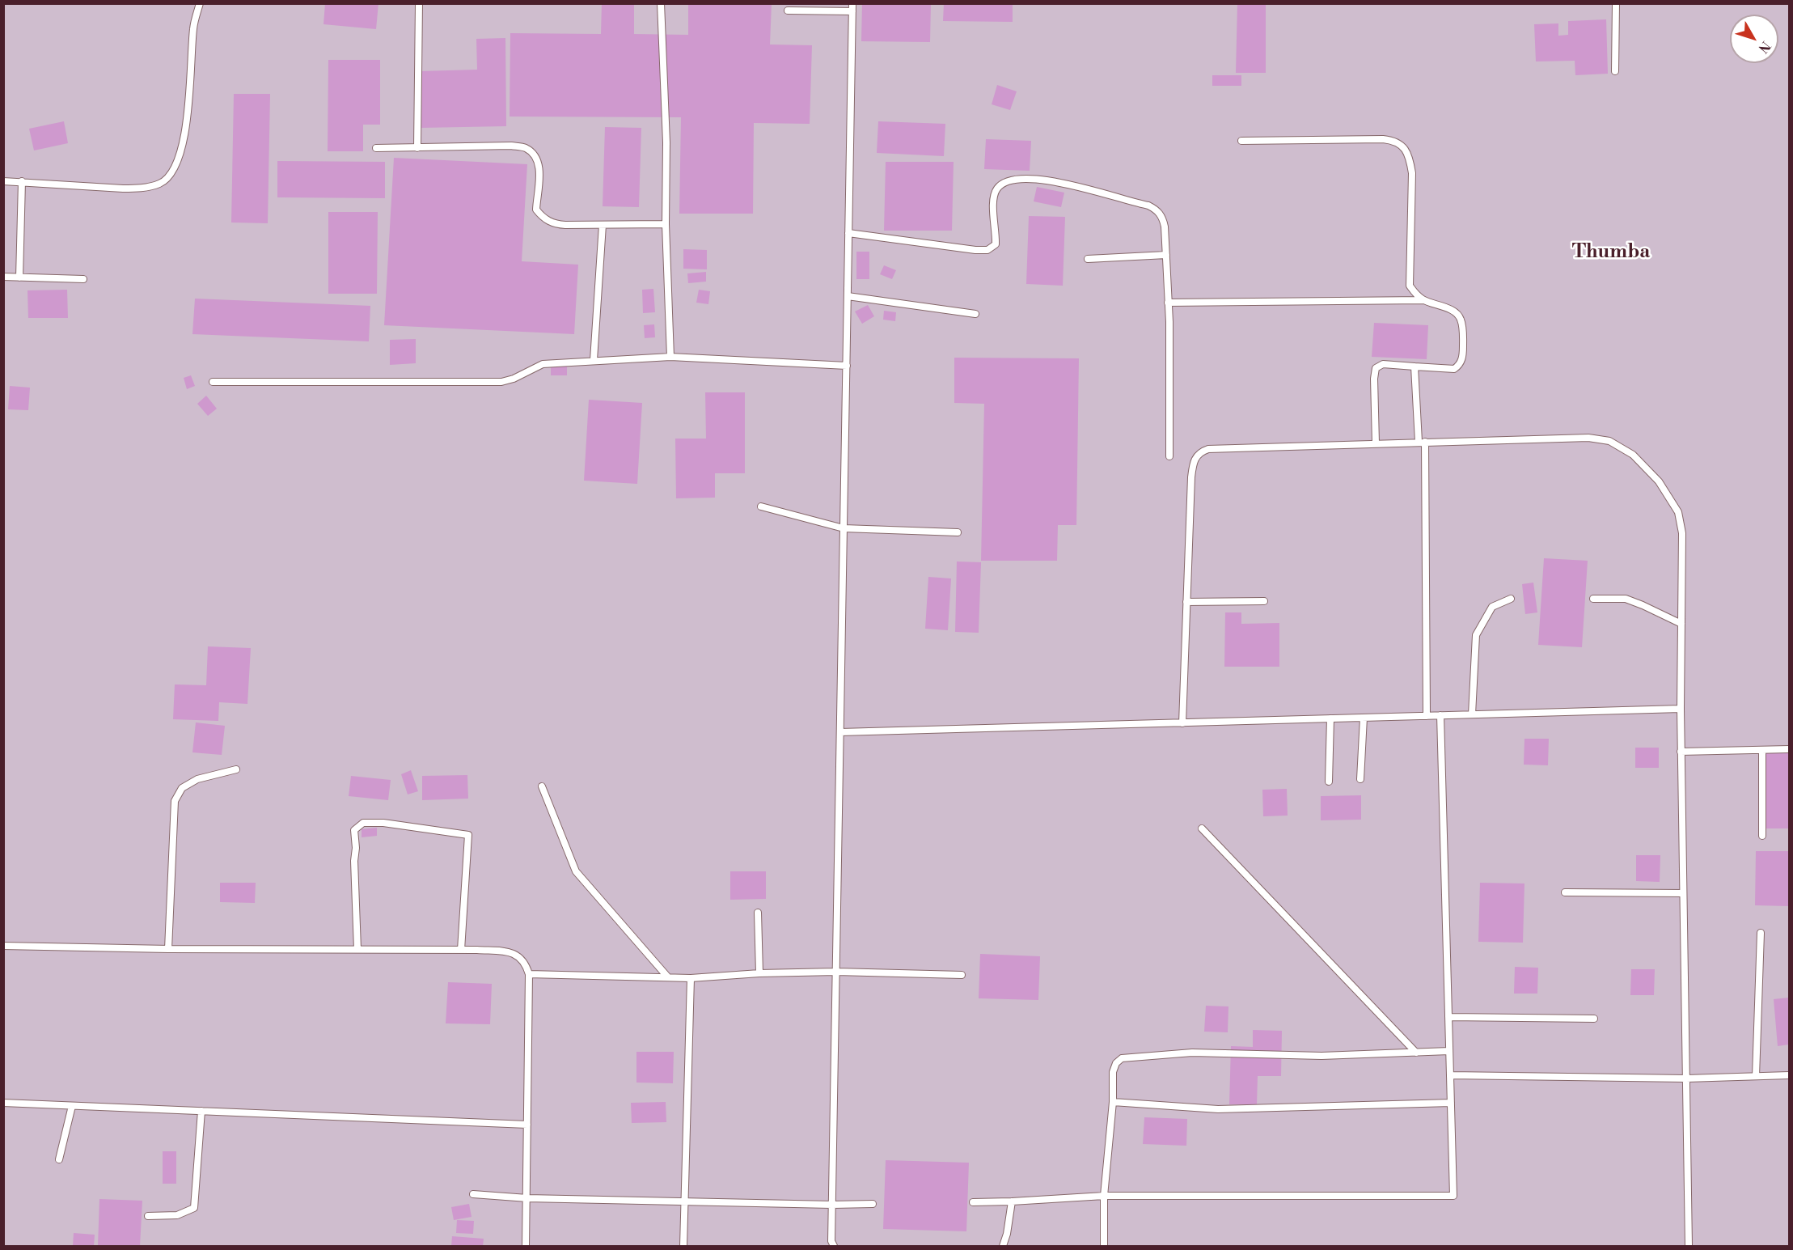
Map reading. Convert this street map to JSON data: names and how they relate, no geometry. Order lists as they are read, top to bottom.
{
  "districts": ["Thumba"],
  "north": "bottom right"
}
